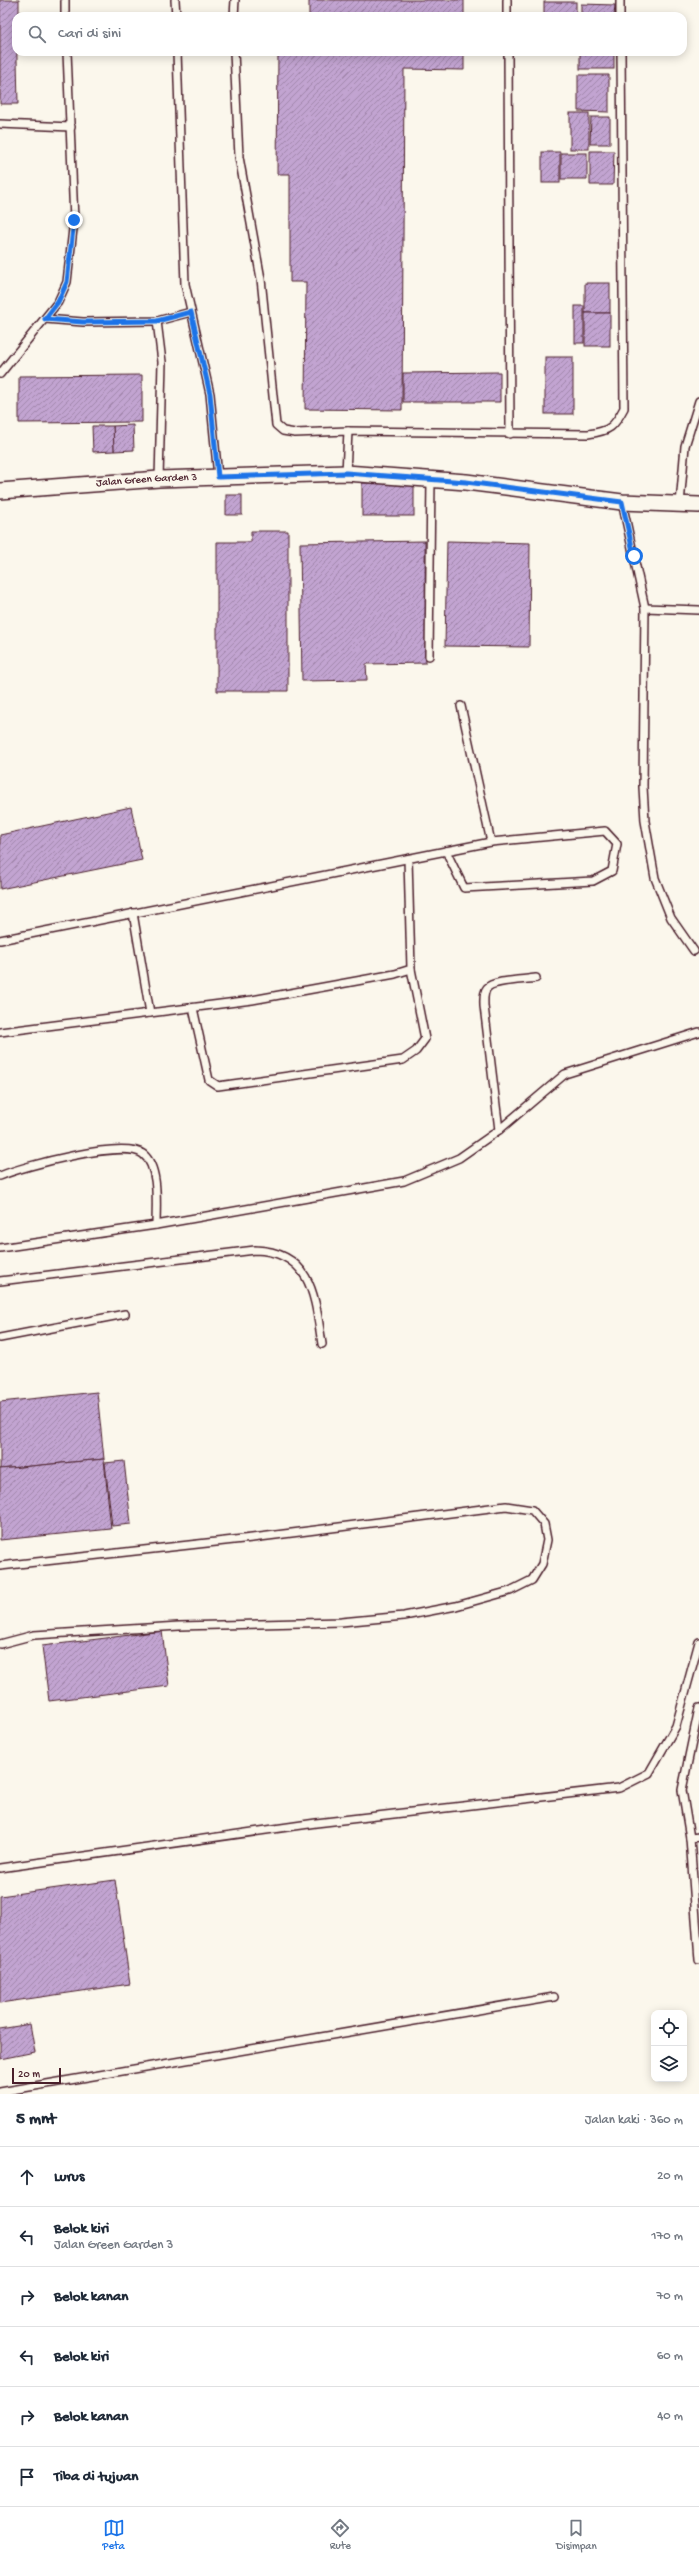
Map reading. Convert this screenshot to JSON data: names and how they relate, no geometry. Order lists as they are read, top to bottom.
{
  "streets": {
    "street": ["Jalan Green Garden 3"]
  },
  "scale_bar": "20 m",
  "page": {
    "search": "Cari di sini",
    "scale": "20 m",
    "heading": ["5 mnt", "Jalan kaki · 360 m"],
    "list": [
      ["Lurus", "20 m"],
      ["Belok kiri", "Jalan Green Garden 3", "170 m"],
      ["Belok kanan", "70 m"],
      ["Belok kiri", "60 m"],
      ["Belok kanan", "40 m"],
      "Tiba di tujuan"
    ],
    "nav": ["Peta", "Rute", "Disimpan"]
  }
}
